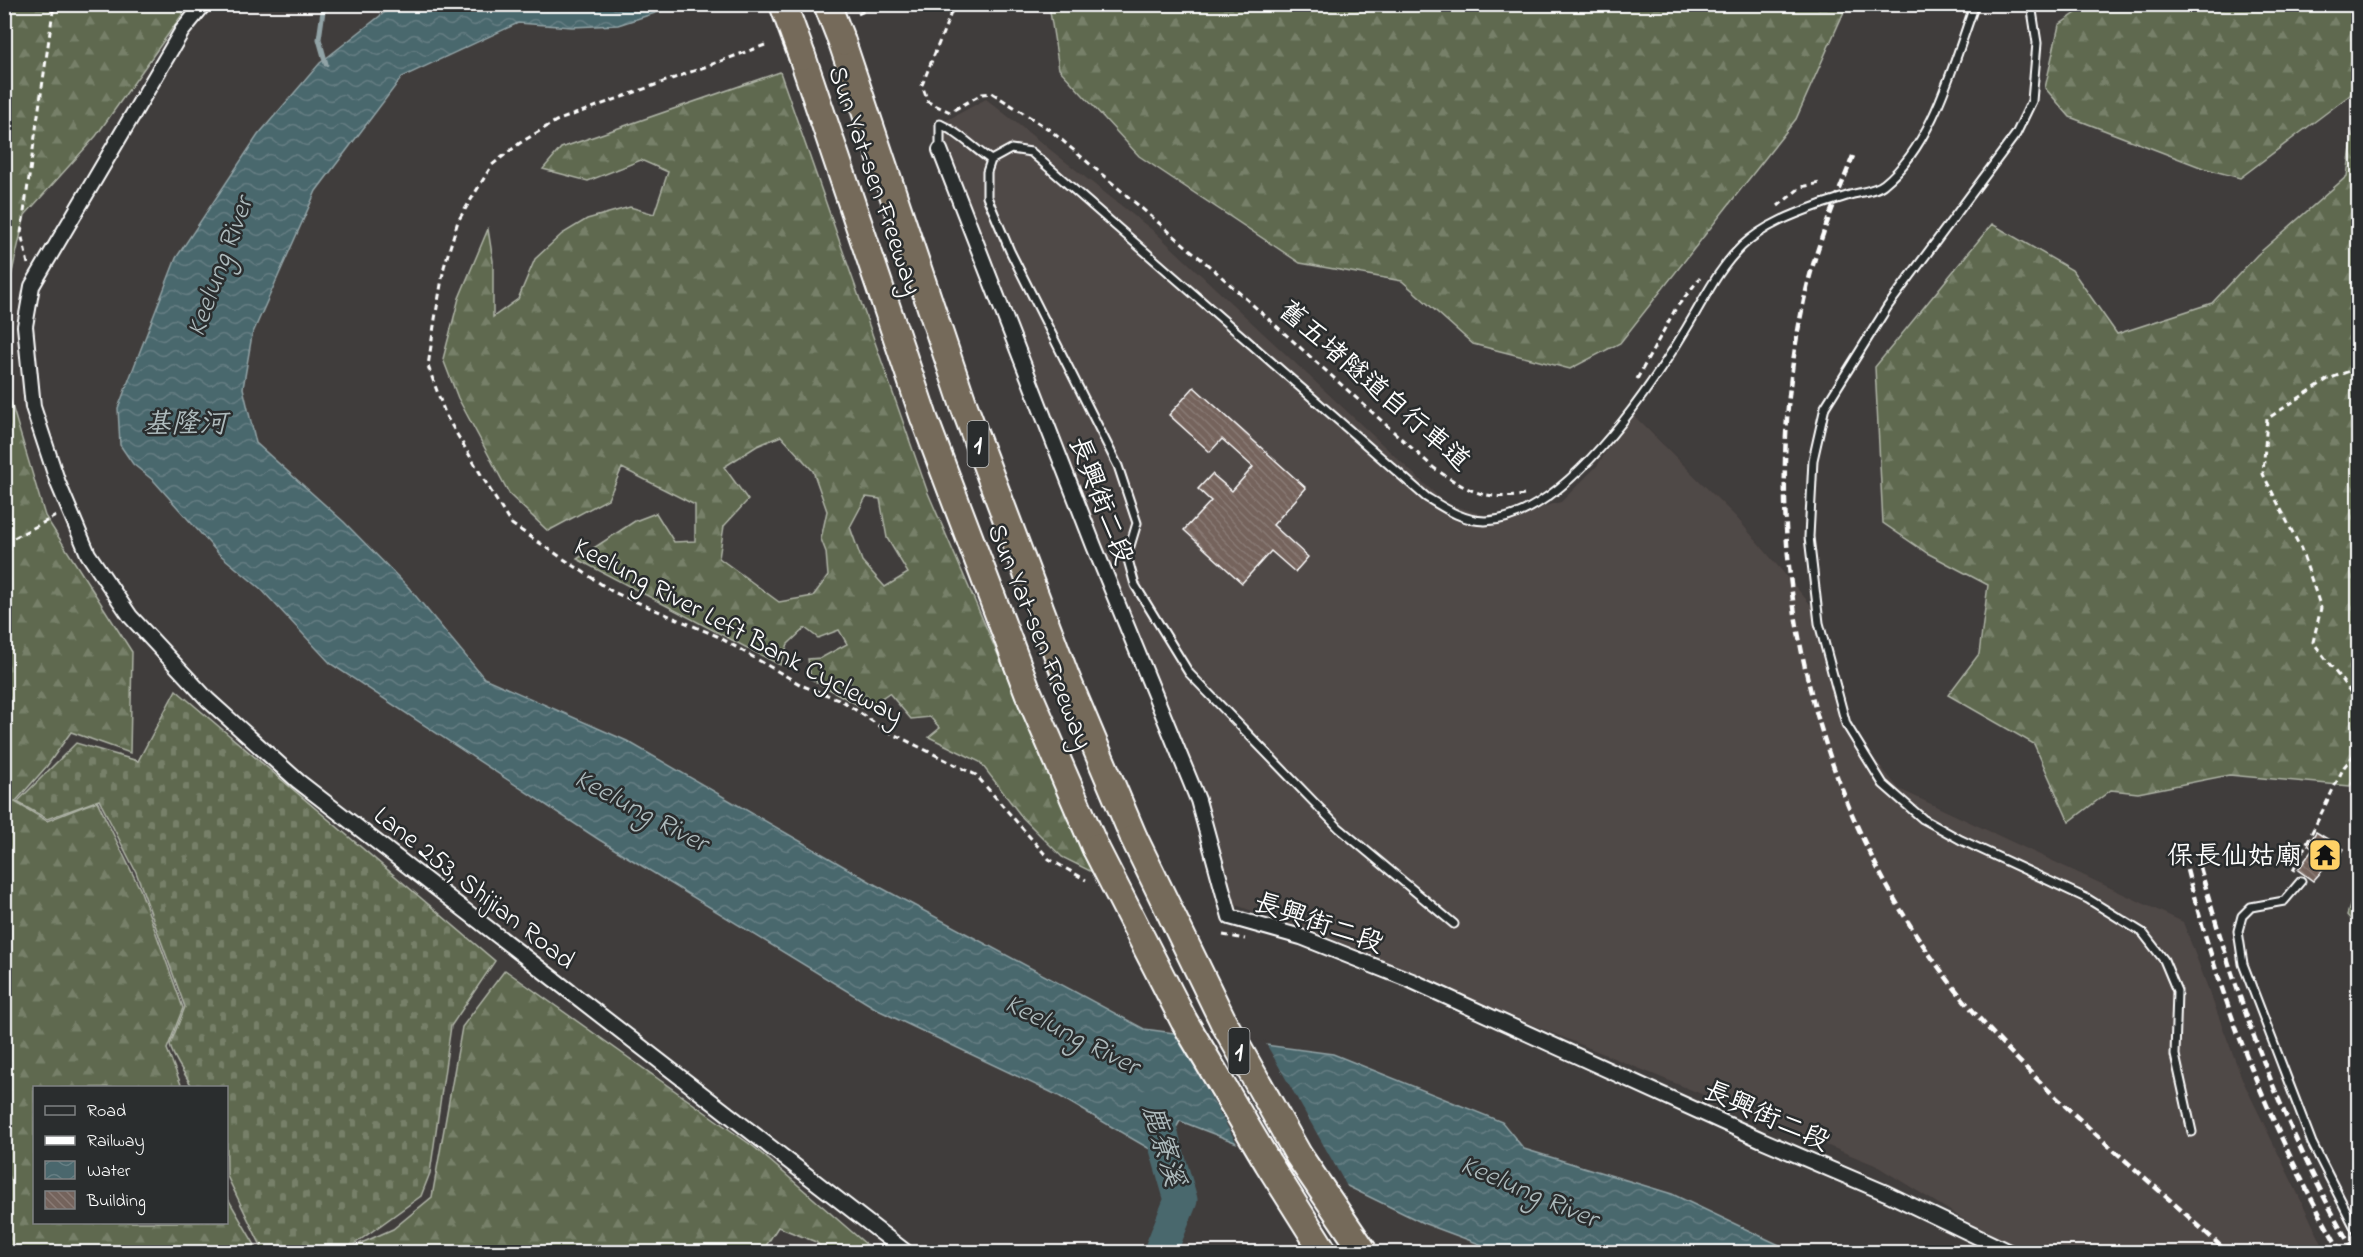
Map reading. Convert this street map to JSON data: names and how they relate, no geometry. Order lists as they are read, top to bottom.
{
  "streets": {
    "highway": ["Sun Yat-sen Freeway", "1"],
    "street": ["長興街二段", "Lane 253, Shijian Road"],
    "path": ["舊五堵隧道自行車道", "Keelung River Left Bank Cycleway"]
  },
  "water": ["Keelung River", "基隆河", "鹿寮溪"],
  "places": {
    "temple": ["保長仙姑廟"]
  },
  "legend": [
    "Road",
    "Railway",
    "Water",
    "Building"
  ]
}
